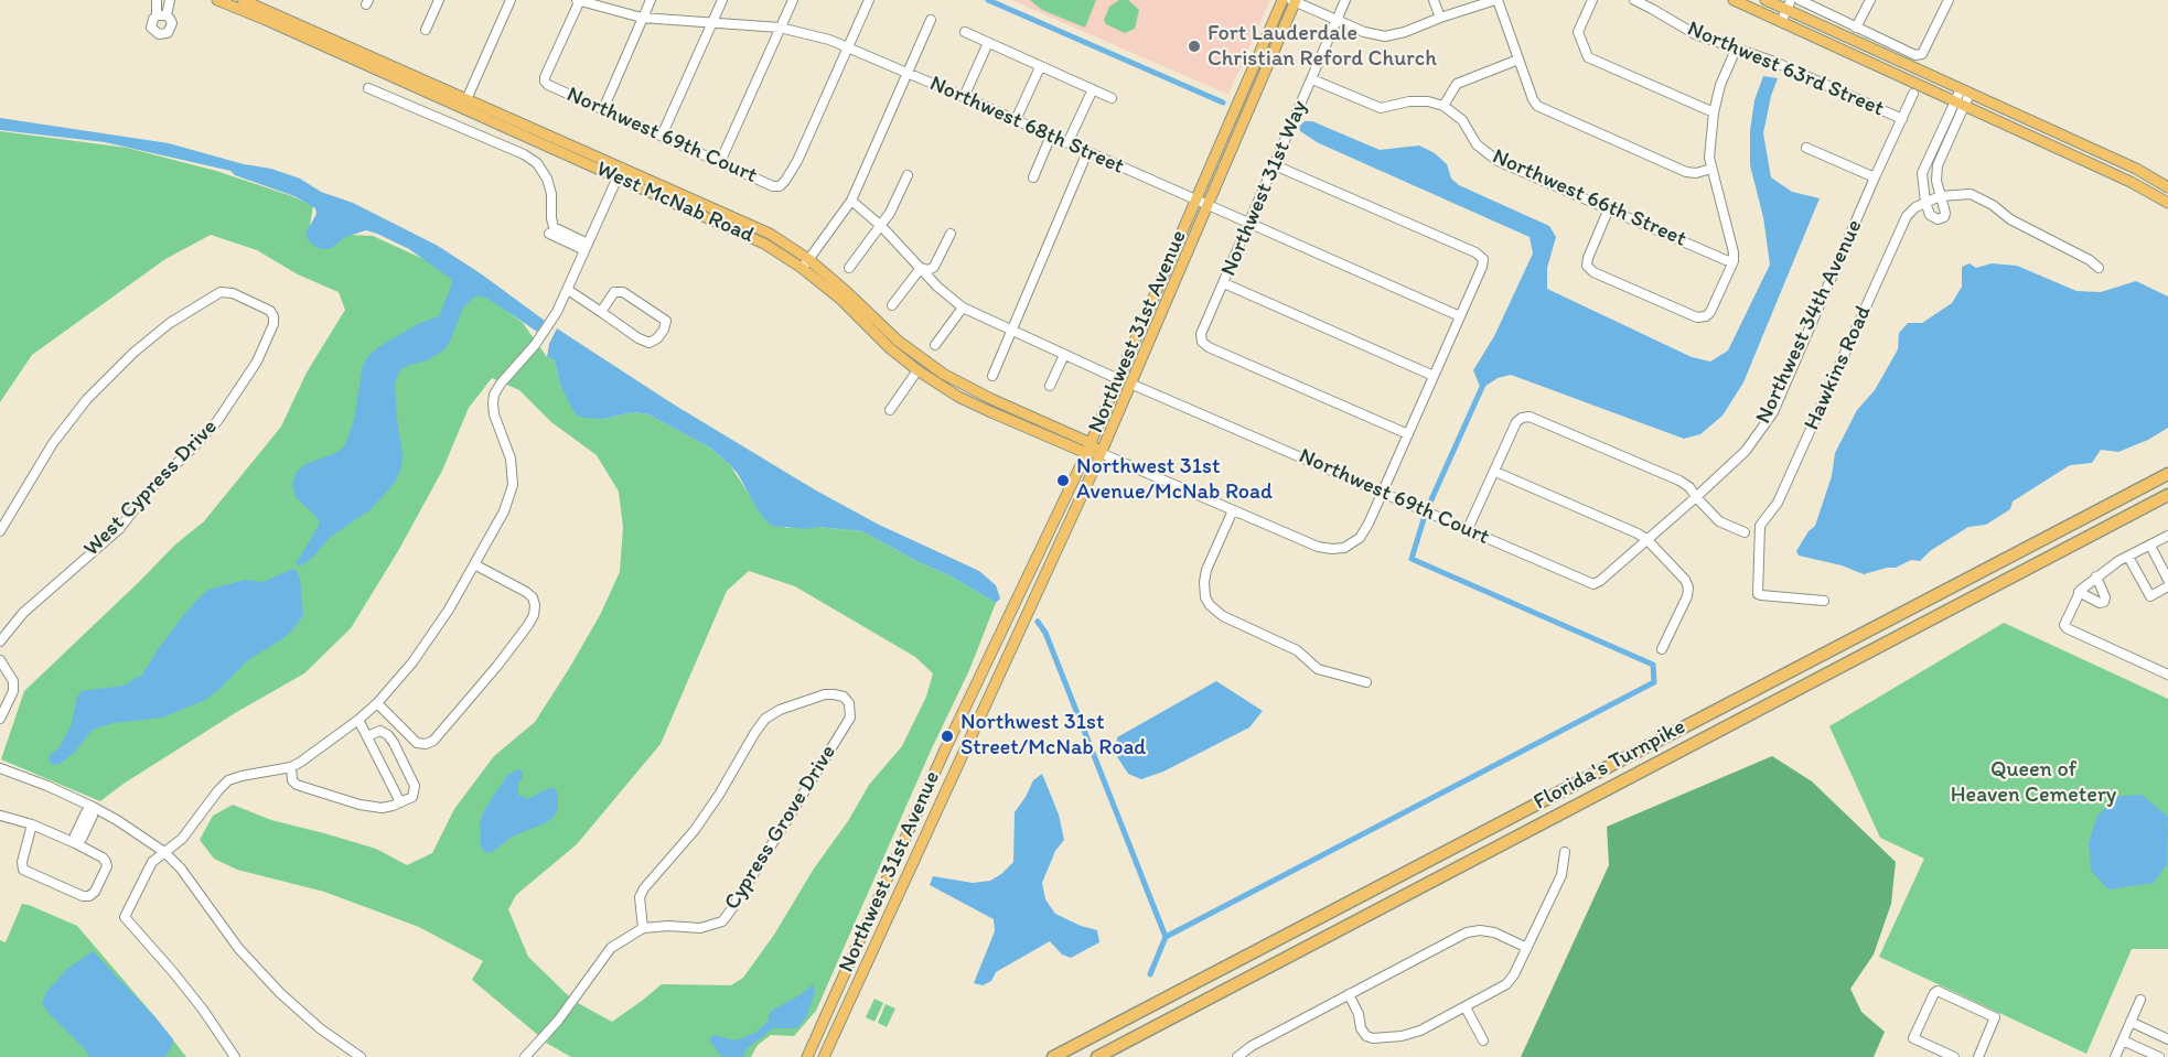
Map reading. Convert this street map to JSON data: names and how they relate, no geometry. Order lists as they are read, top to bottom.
{
  "streets": {
    "highway": ["Florida's Turnpike"],
    "main road": ["West McNab Road", "Northwest 31st Avenue"],
    "street": [
      "Northwest 63rd Street",
      "Northwest 68th Street",
      "Northwest 69th Court",
      "Northwest 31st Way",
      "Northwest 66th Street",
      "Northwest 34th Avenue",
      "Hawkins Road",
      "West Cypress Drive",
      "Cypress Grove Drive"
    ]
  },
  "crossings": [
    ["Northwest 63rd Street", "Northwest 34th Avenue"],
    ["Northwest 68th Street", "Northwest 69th Court"],
    ["Northwest 68th Street", "Northwest 31st Way"],
    ["Northwest 68th Street", "Northwest 31st Avenue"],
    ["Northwest 69th Court", "West McNab Road"],
    ["Northwest 69th Court", "Northwest 34th Avenue"],
    ["Northwest 69th Court", "Northwest 31st Avenue"],
    ["West McNab Road", "Northwest 31st Avenue"]
  ],
  "parks": ["Queen of Heaven Cemetery"],
  "places": ["Fort Lauderdale Christian Reford Church", "Northwest 31st Avenue/McNab Road", "Northwest 31st Street/McNab Road"]
}
